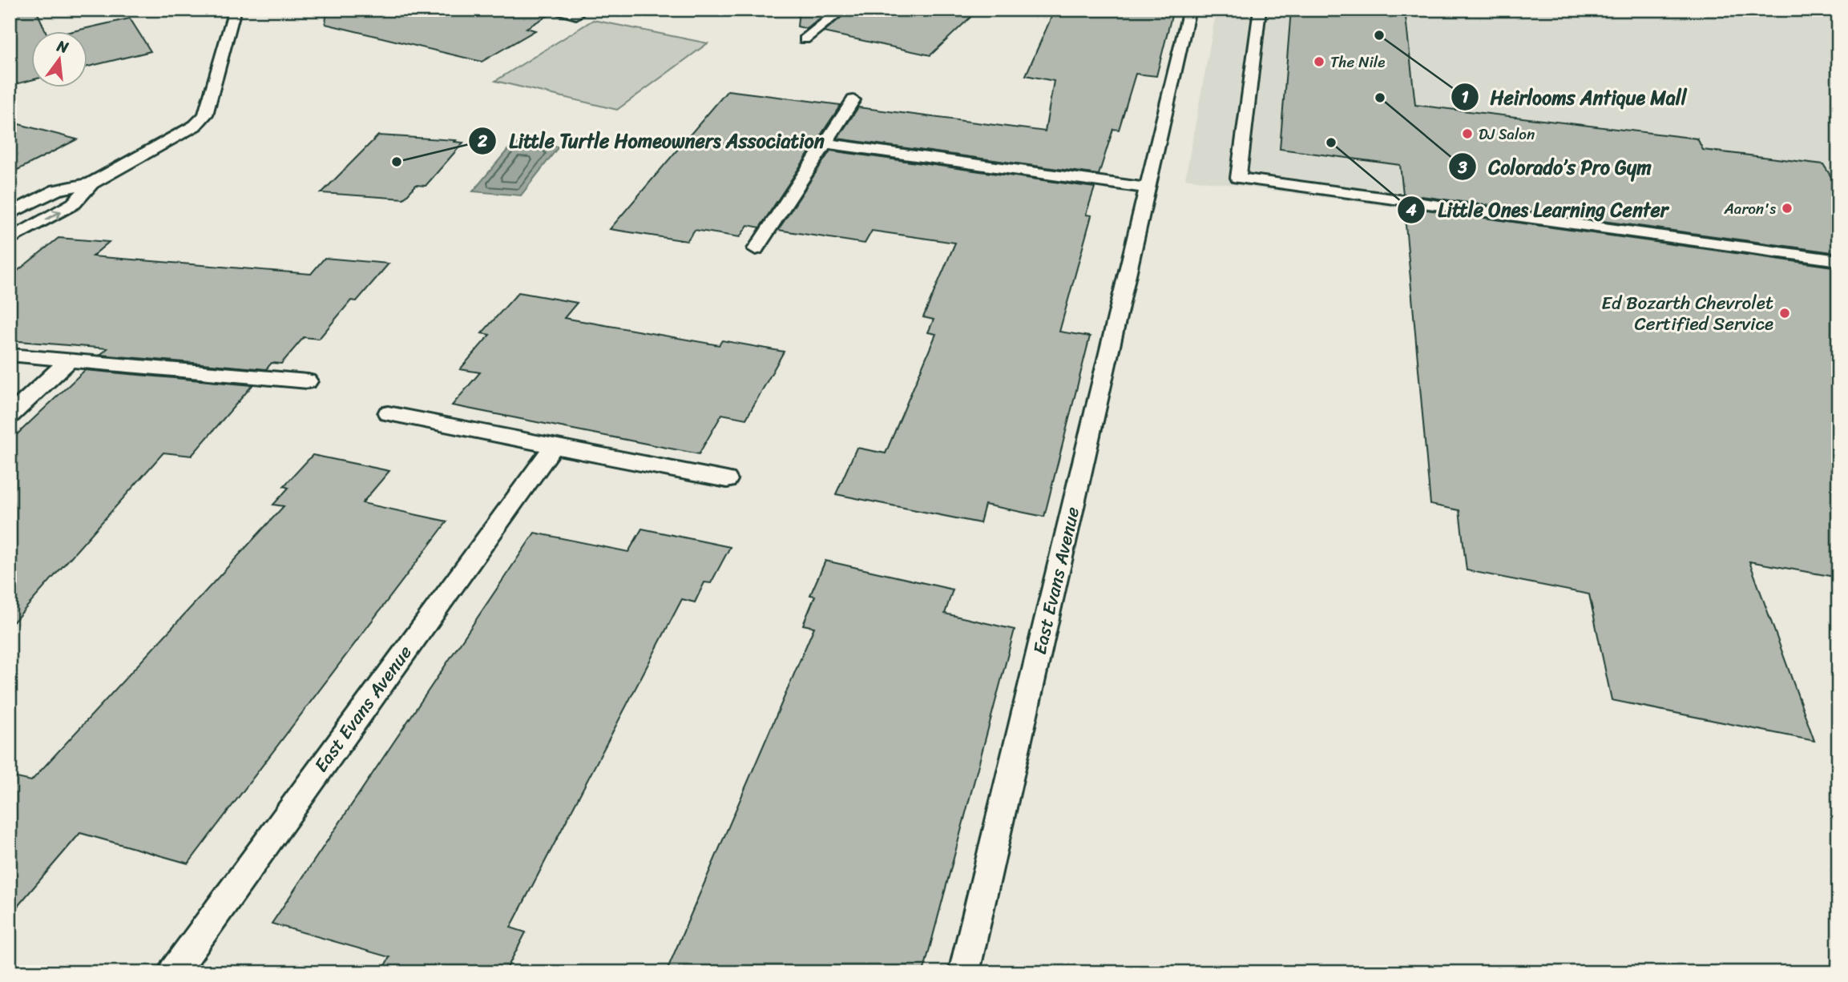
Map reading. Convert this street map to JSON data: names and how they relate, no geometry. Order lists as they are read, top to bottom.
{
  "streets": {
    "lane": ["East Evans Avenue"]
  },
  "places": [
    "Heirlooms Antique Mall",
    "The Nile",
    "Colorado’s Pro Gym",
    "DJ Salon",
    "Little Ones Learning Center",
    "Little Turtle Homeowners Association",
    "Aaron's",
    "Ed Bozarth Chevrolet Certified Service"
  ],
  "north": "top"
}
